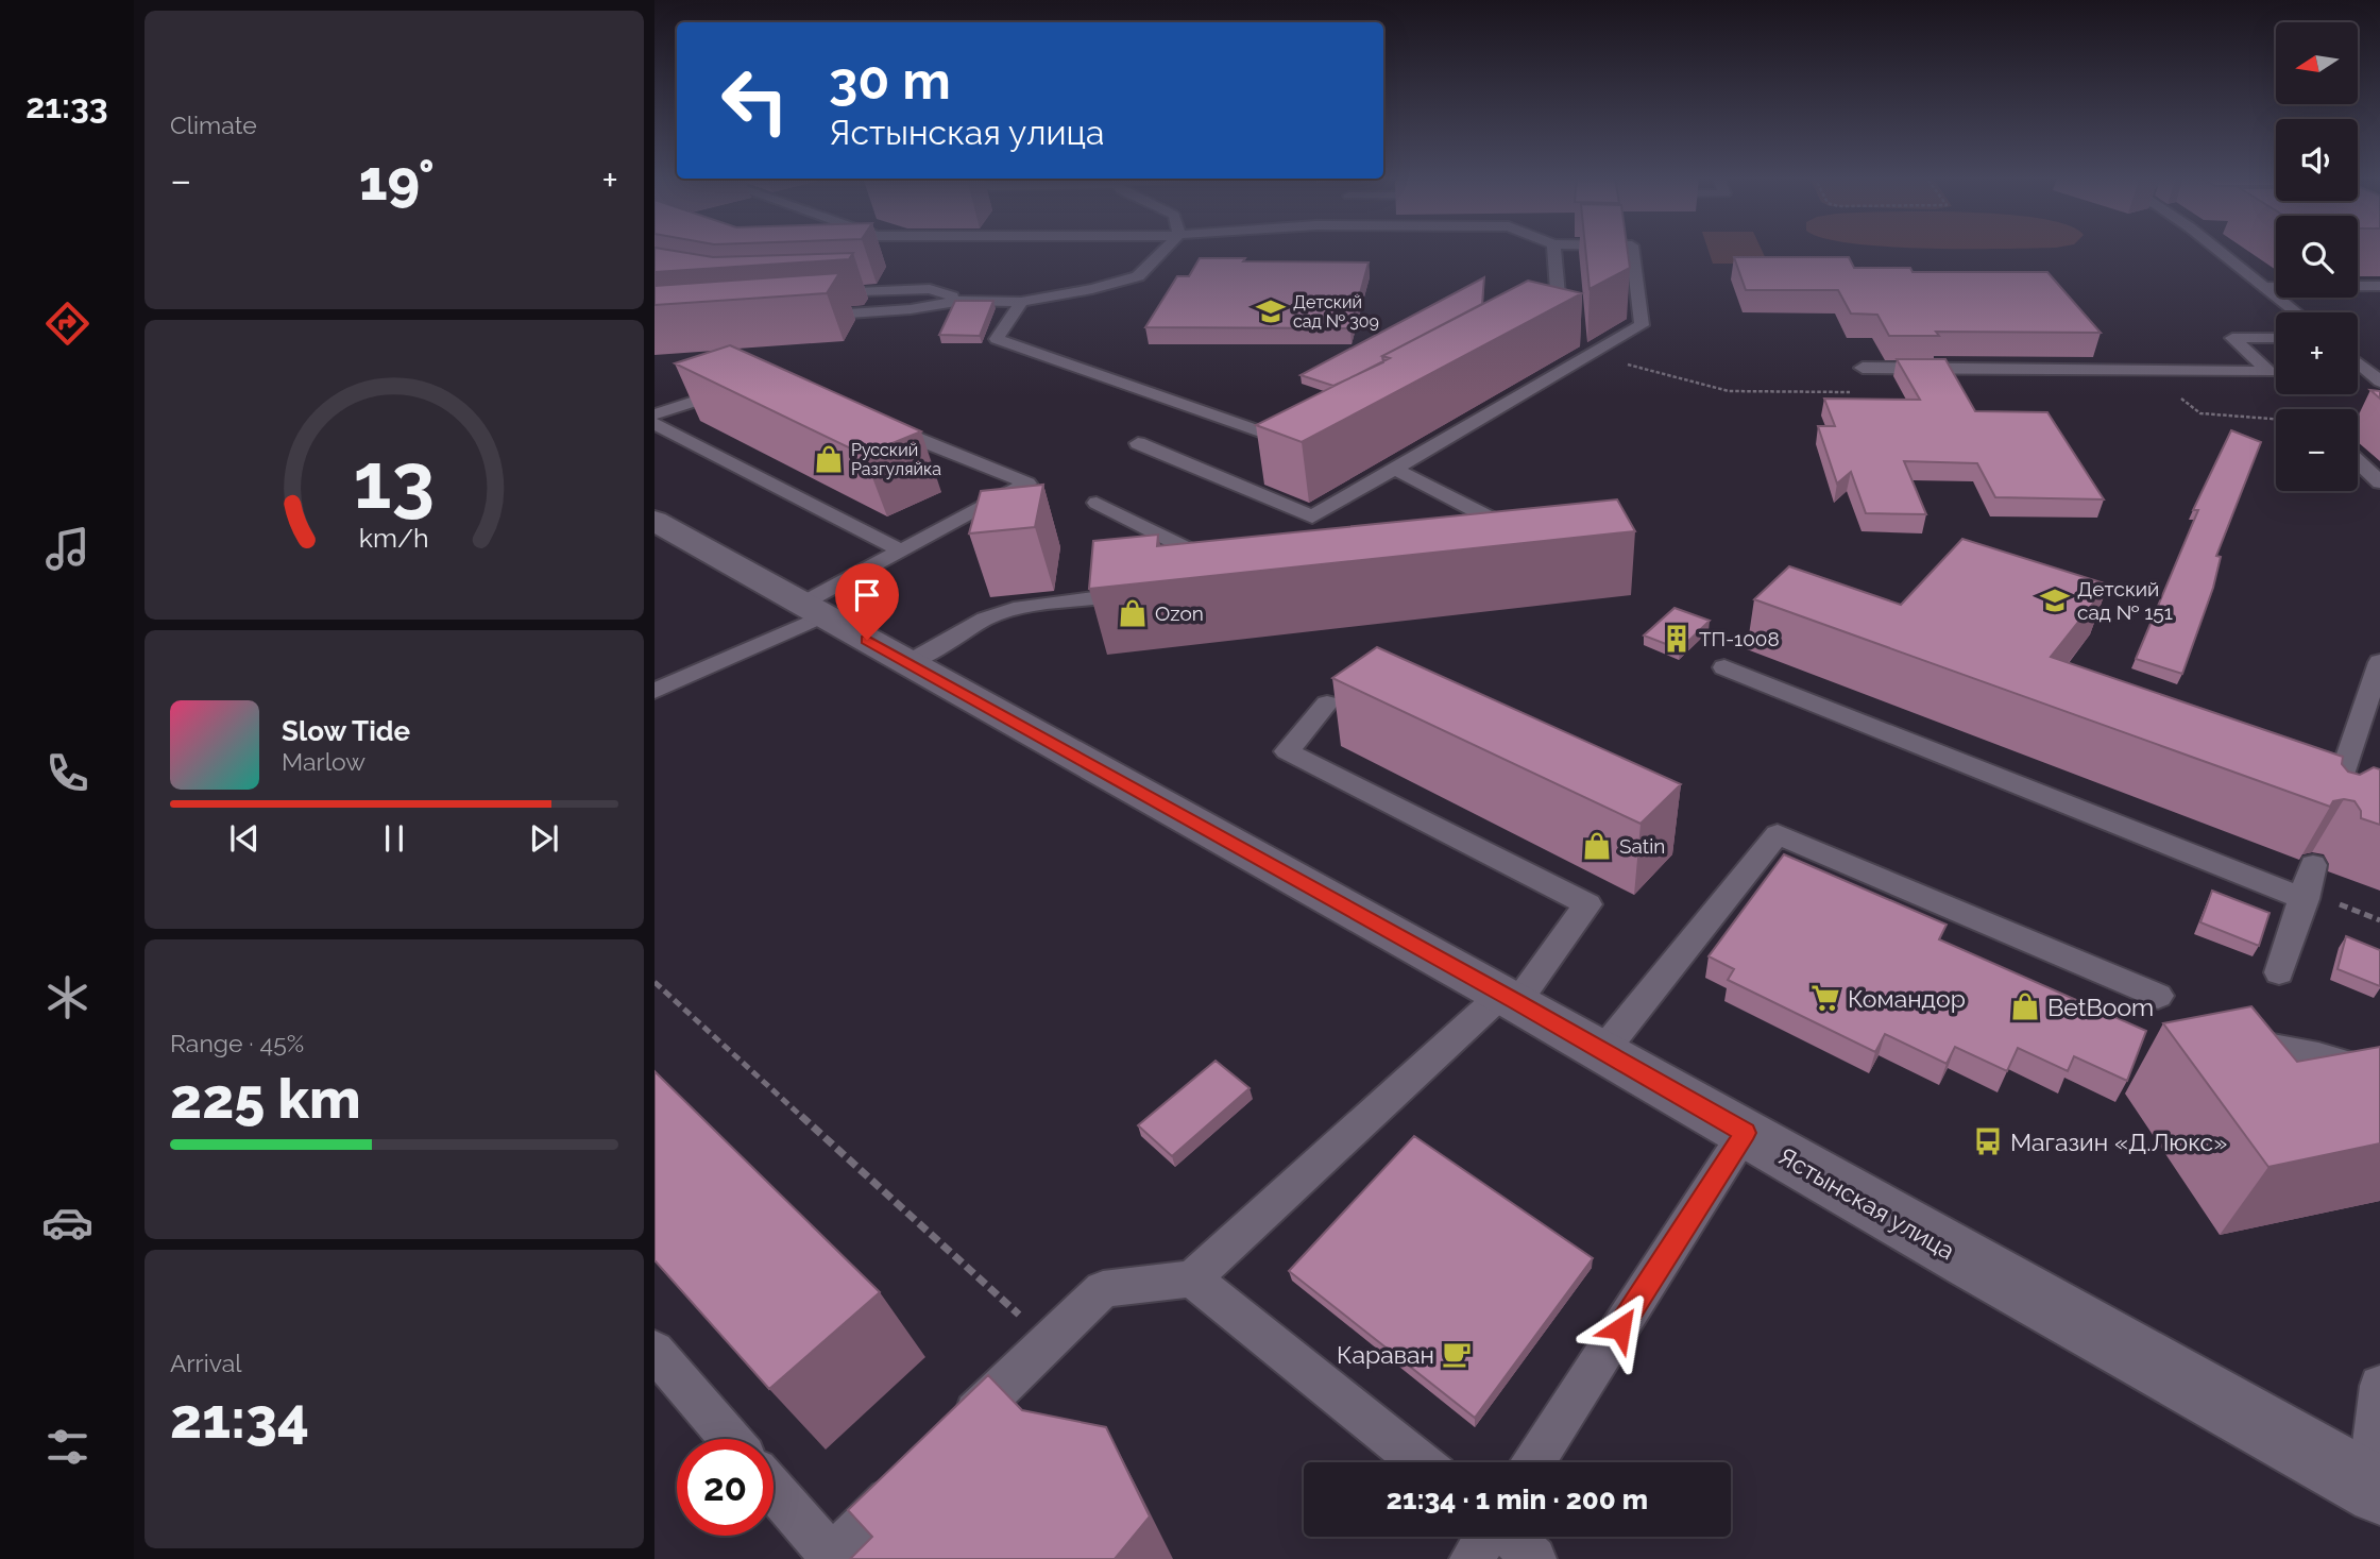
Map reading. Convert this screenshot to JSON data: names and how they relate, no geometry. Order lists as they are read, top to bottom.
{
  "streets": {
    "main road": ["Ястынская улица"]
  },
  "places": {
    "school or university": ["Детский сад № 309", "Детский сад № 151"],
    "shop": [
      "Русский Разгуляйка",
      "Ozon",
      "Satin",
      "BetBoom"
    ],
    "building": ["ТП-1008"],
    "supermarket": ["Командор"],
    "bus stop": ["Магазин «Д.Люкс»"],
    "cafe": ["Караван"]
  },
  "north": "left",
  "page": {
    "tabs": "21:33",
    "tile": [
      "Climate",
      ["Range · 45%", "225 km"],
      ["Arrival", "21:34"]
    ],
    "map_buttons": ["+", "−"],
    "turn": ["30 m", "Ястынская улица"],
    "heat": ["−", "19°", "+"],
    "song": ["Slow Tide", "Marlow"],
    "limit": "20",
    "trip": "21:34 · 1 min · 200 m",
    "gauge": ["13", "km/h"]
  }
}
